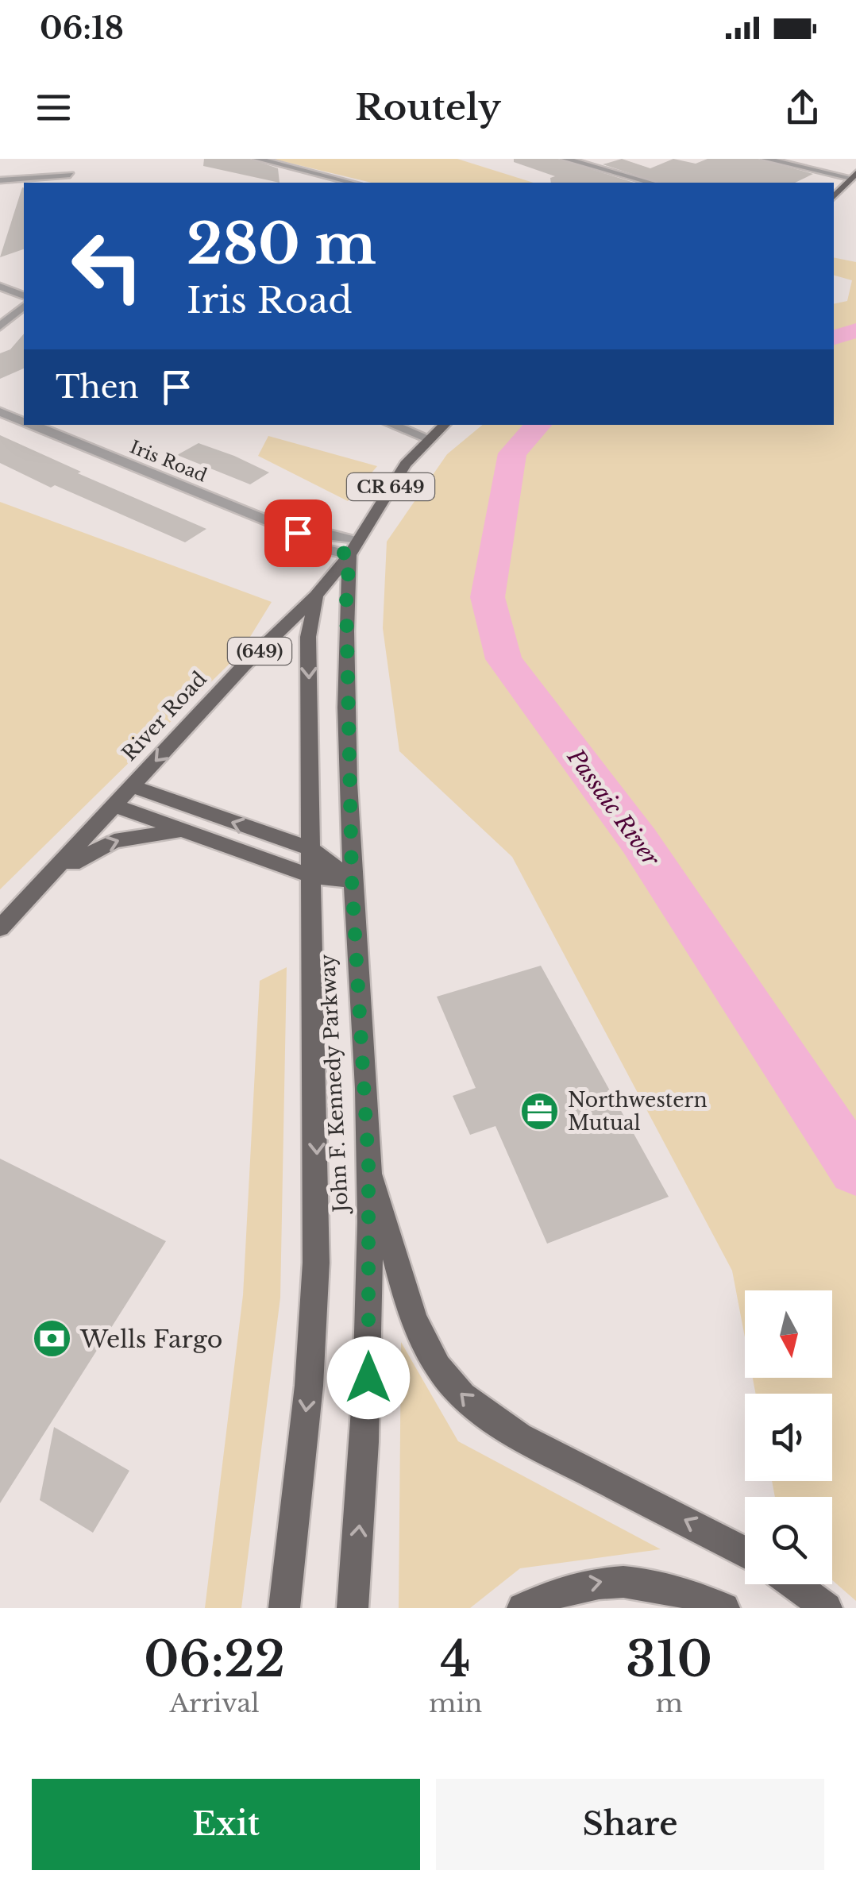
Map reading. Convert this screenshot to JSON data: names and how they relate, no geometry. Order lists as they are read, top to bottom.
{
  "streets": {
    "main road": [
      "CR 649",
      "(649)",
      "River Road",
      "John F. Kennedy Parkway"
    ],
    "street": ["Iris Road"]
  },
  "crossings": [
    ["Iris Road", "River Road"],
    ["Iris Road", "John F. Kennedy Parkway"],
    ["River Road", "John F. Kennedy Parkway"]
  ],
  "one_way": ["River Road"],
  "water": ["Passaic River"],
  "places": {
    "office": ["Northwestern Mutual"],
    "bank": ["Wells Fargo"]
  },
  "north": "bottom",
  "page": {
    "status": "06:18",
    "header": "Routely",
    "turn": ["280 m", "Iris Road"],
    "then": "Then",
    "eta": [
      "06:22",
      "Arrival",
      "4",
      "min",
      "310",
      "m"
    ],
    "buttons": ["Exit", "Share"]
  }
}
